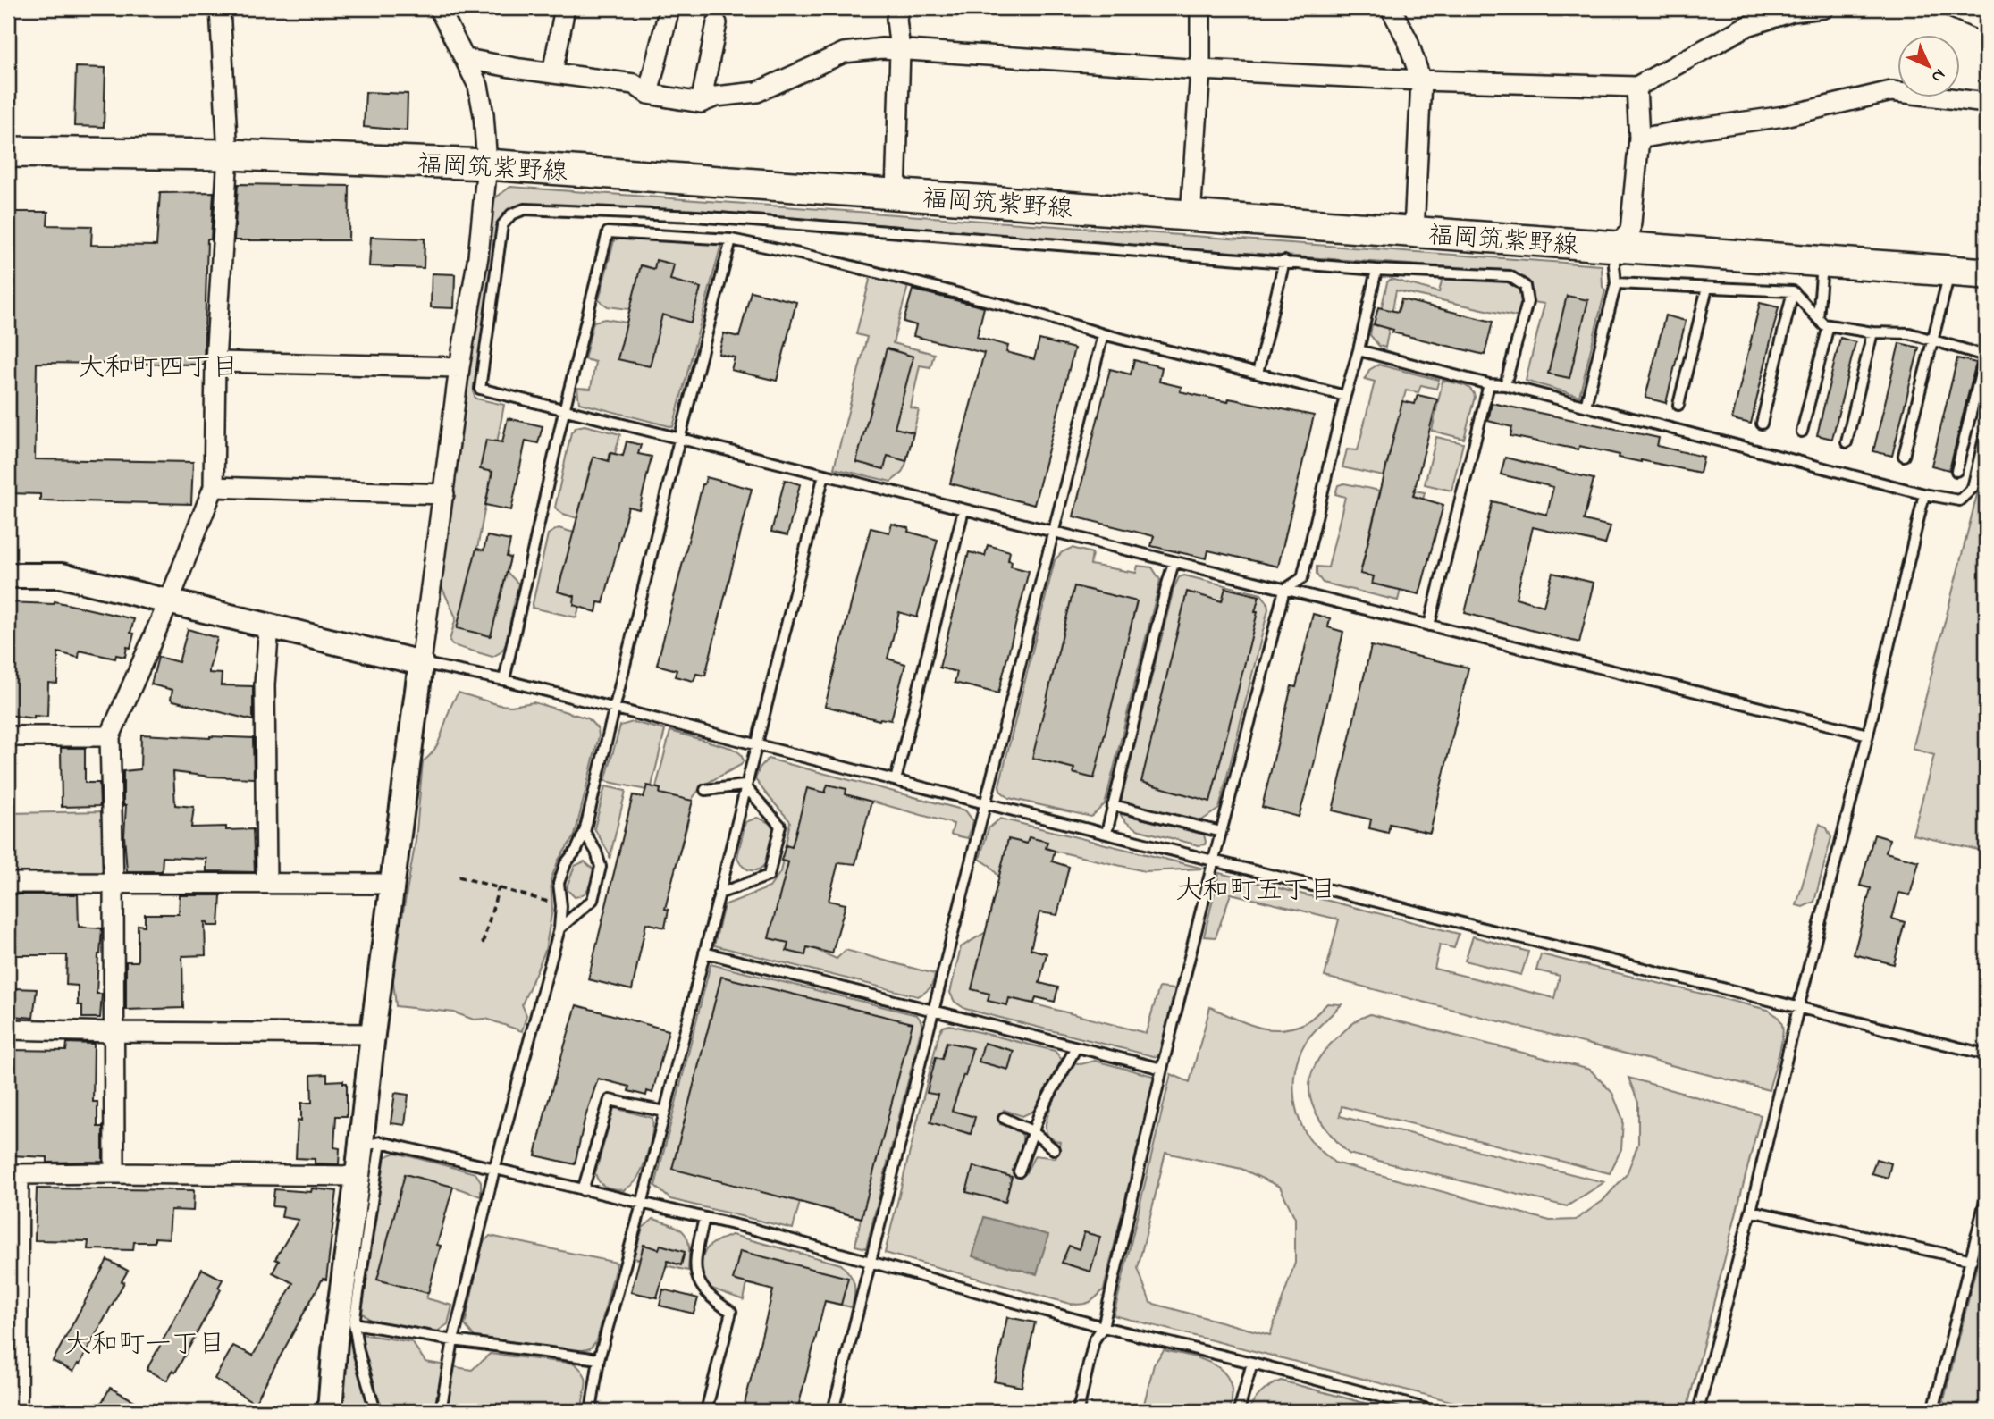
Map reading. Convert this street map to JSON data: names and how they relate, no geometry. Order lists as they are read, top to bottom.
{
  "streets": {
    "main road": ["福岡筑紫野線"]
  },
  "districts": ["大和町四丁目", "大和町五丁目", "大和町一丁目"],
  "north": "bottom right"
}
